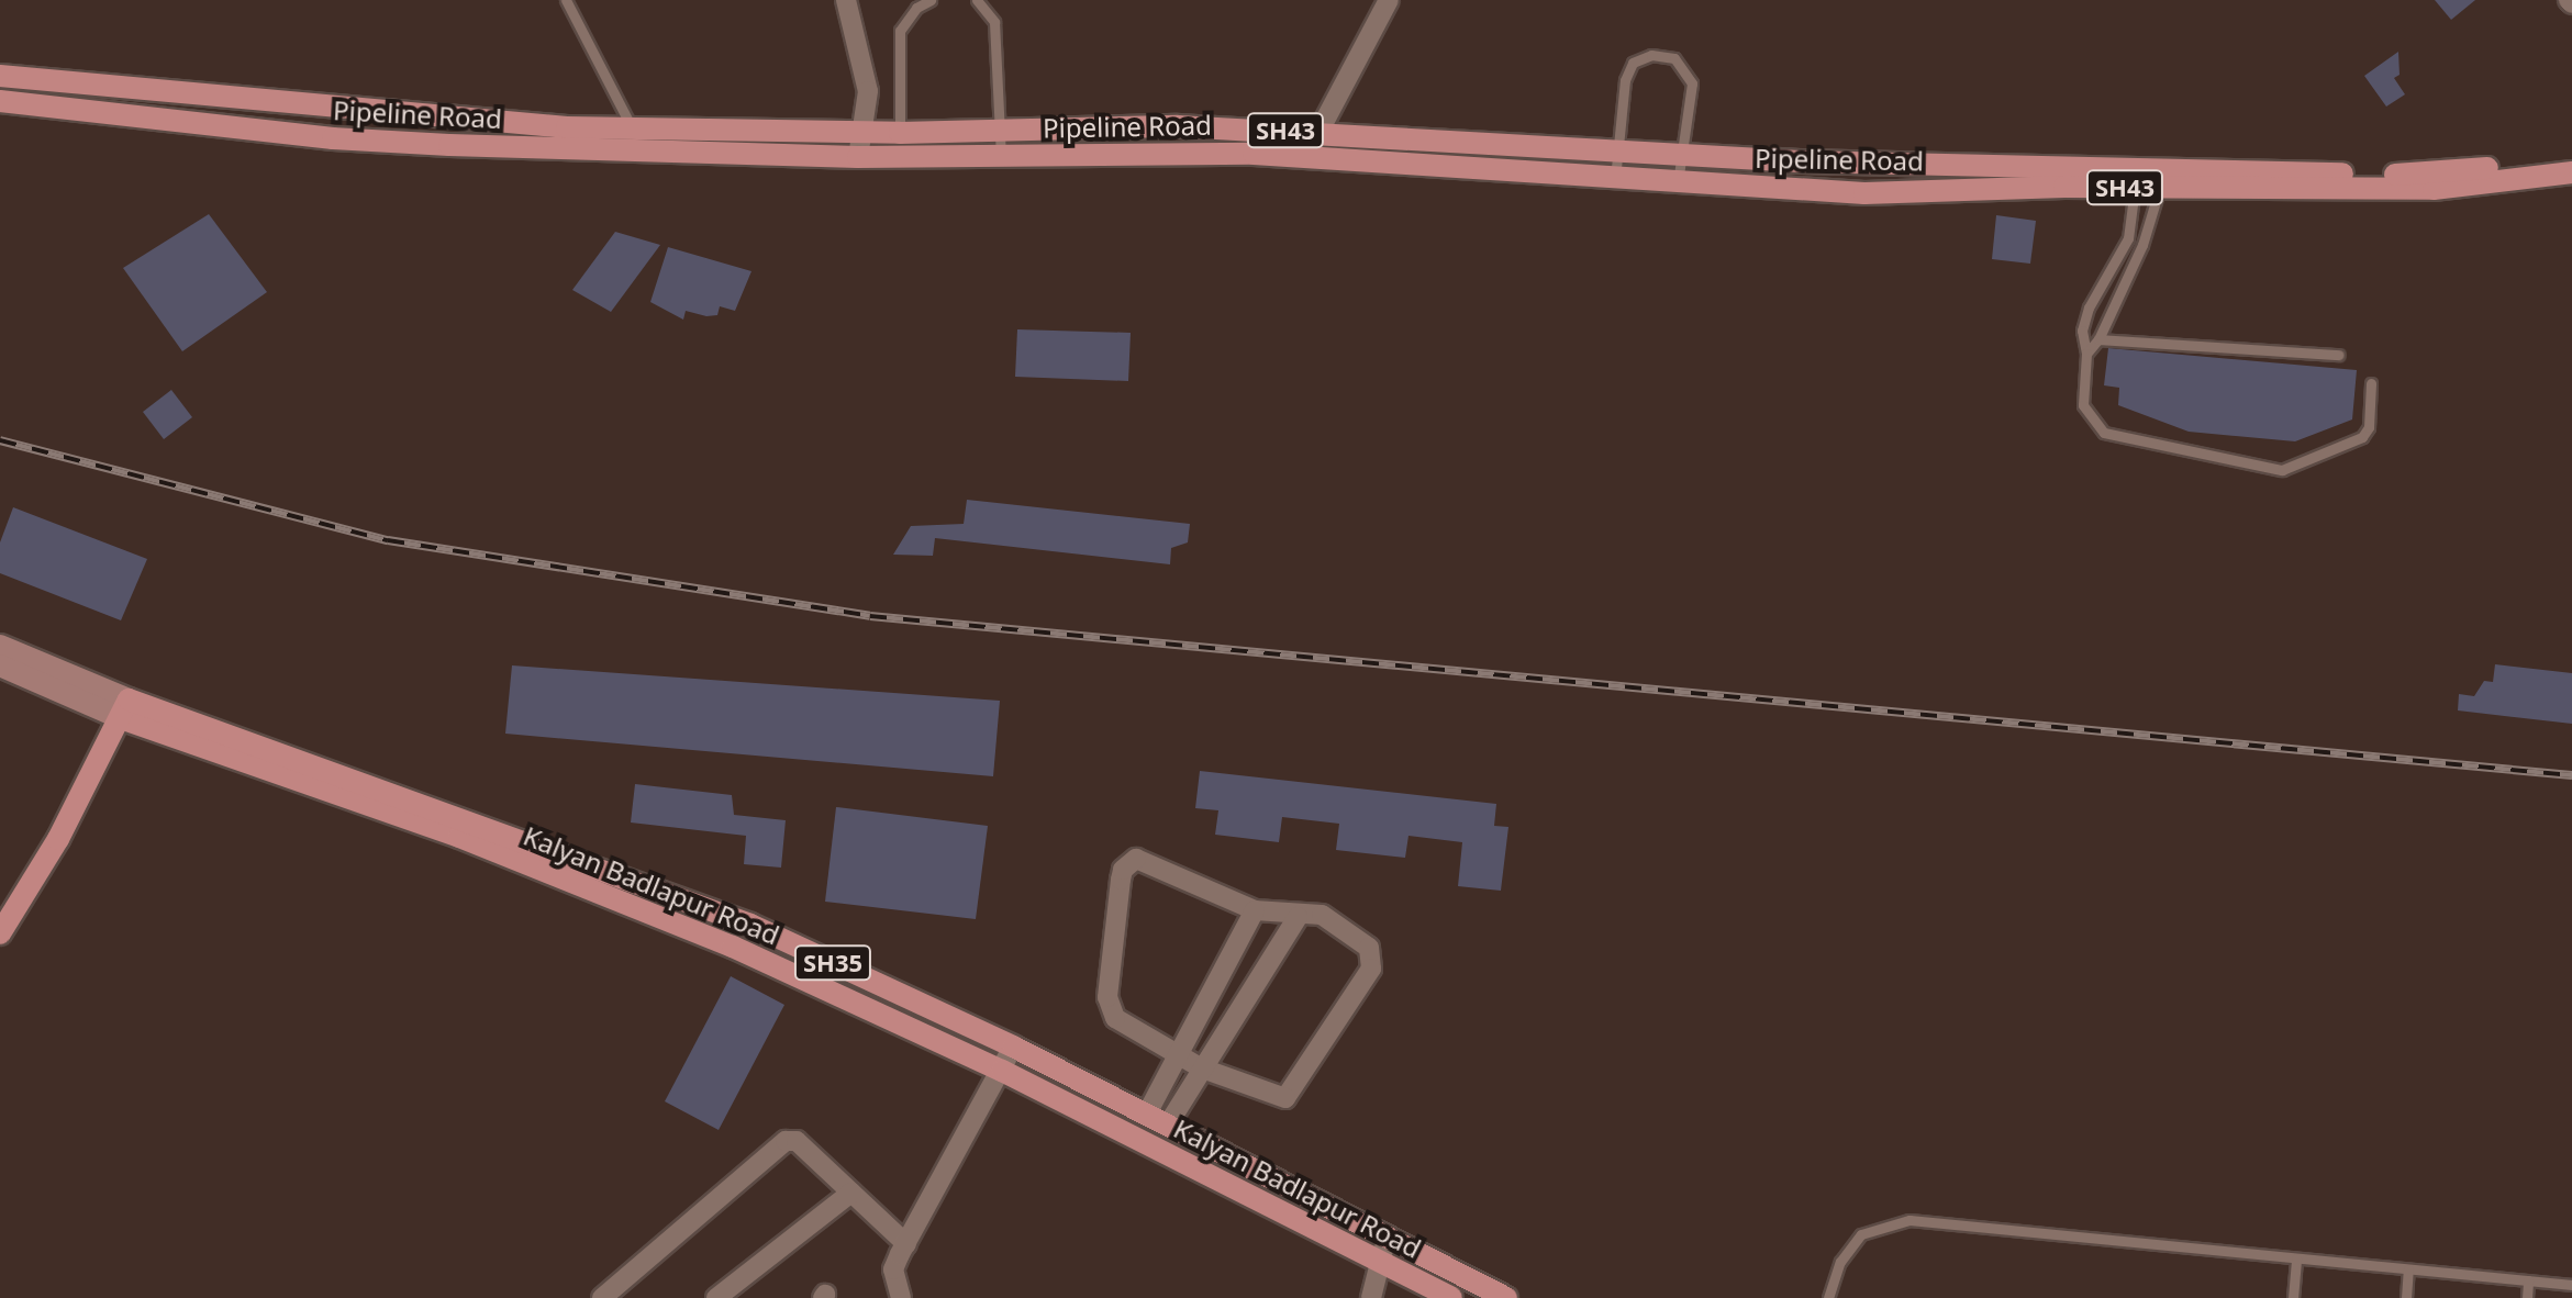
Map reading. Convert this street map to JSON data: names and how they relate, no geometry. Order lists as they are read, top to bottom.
{
  "streets": {
    "main road": [
      "Pipeline Road",
      "SH43",
      "Kalyan Badlapur Road",
      "SH35"
    ]
  }
}
